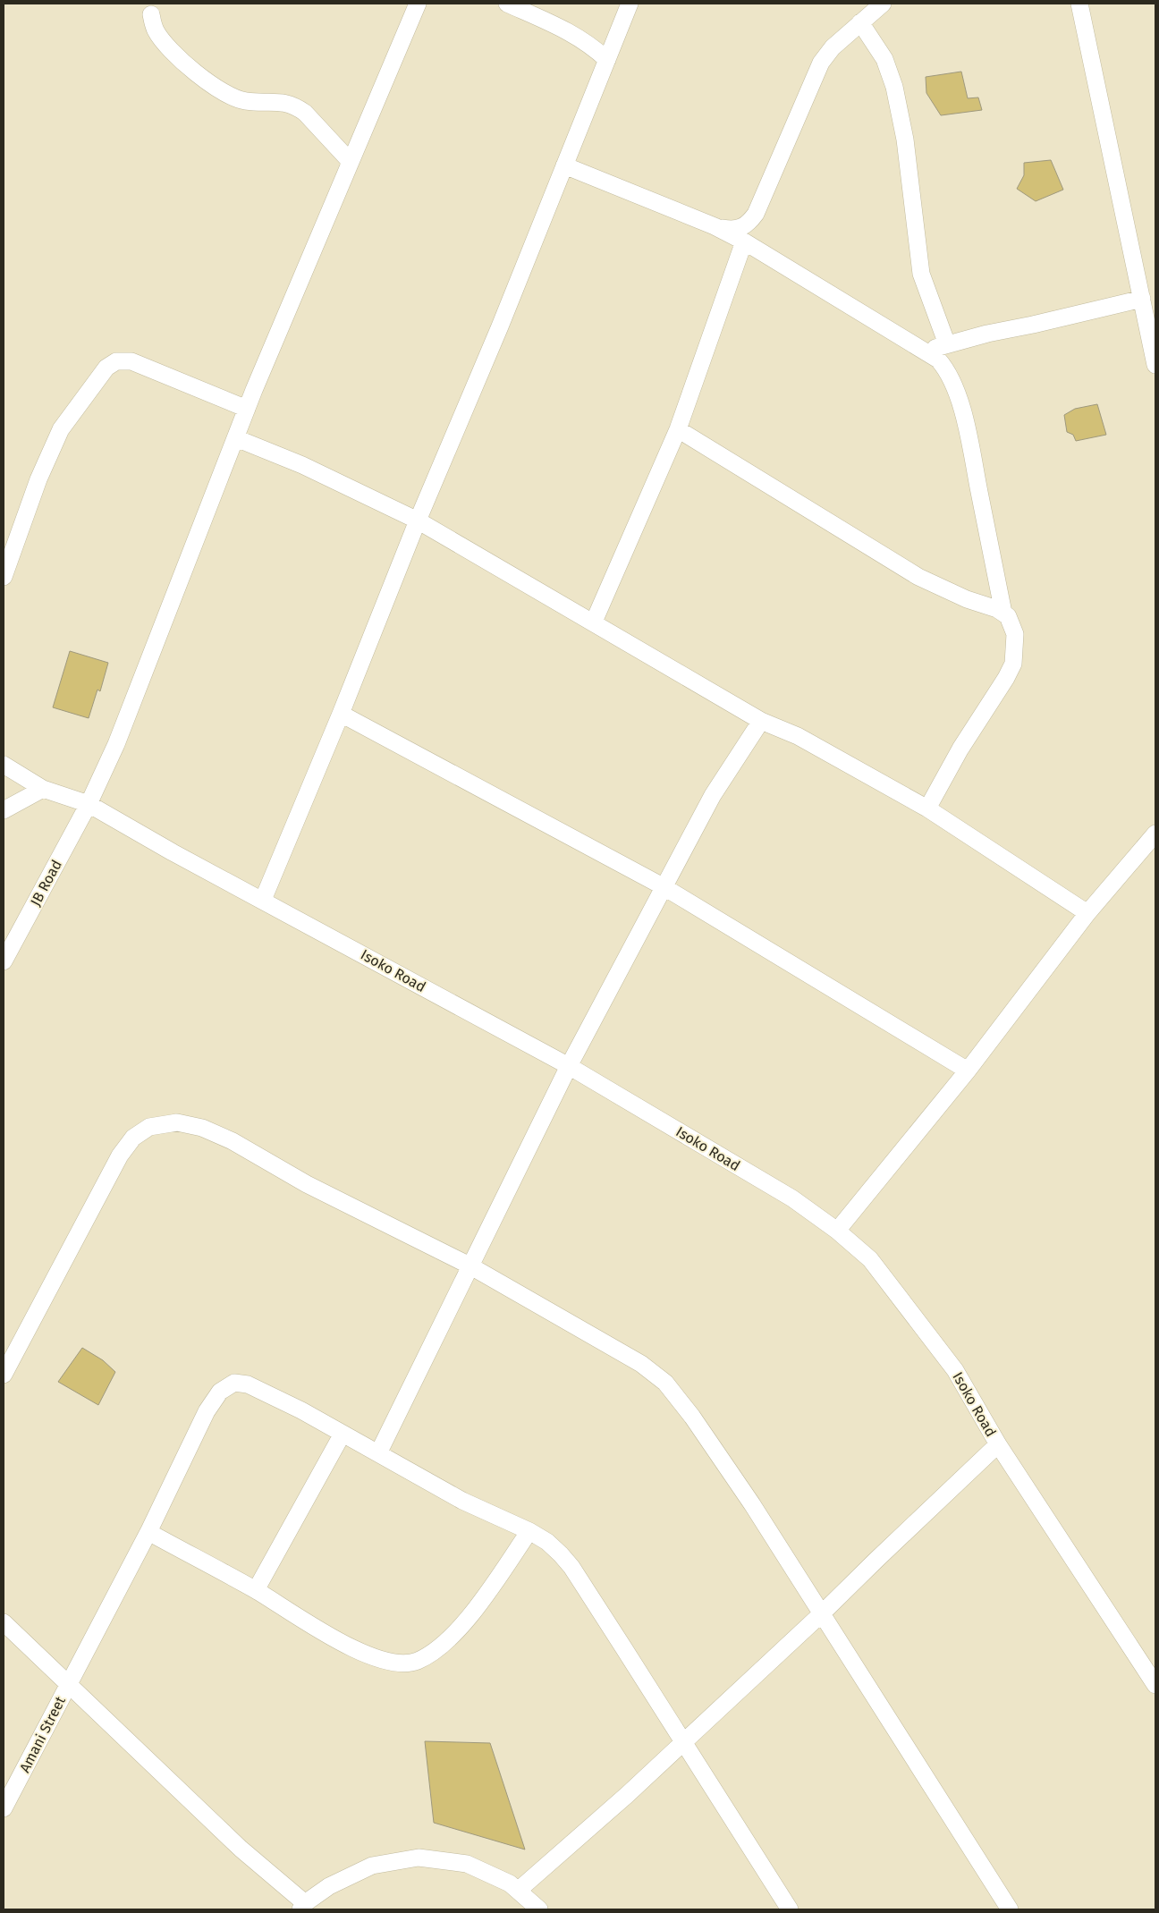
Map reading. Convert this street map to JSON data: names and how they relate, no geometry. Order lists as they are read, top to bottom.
{
  "streets": {
    "street": ["JB Road", "Isoko Road", "Amani Street"]
  },
  "crossings": [
    ["JB Road", "Isoko Road"]
  ]
}
